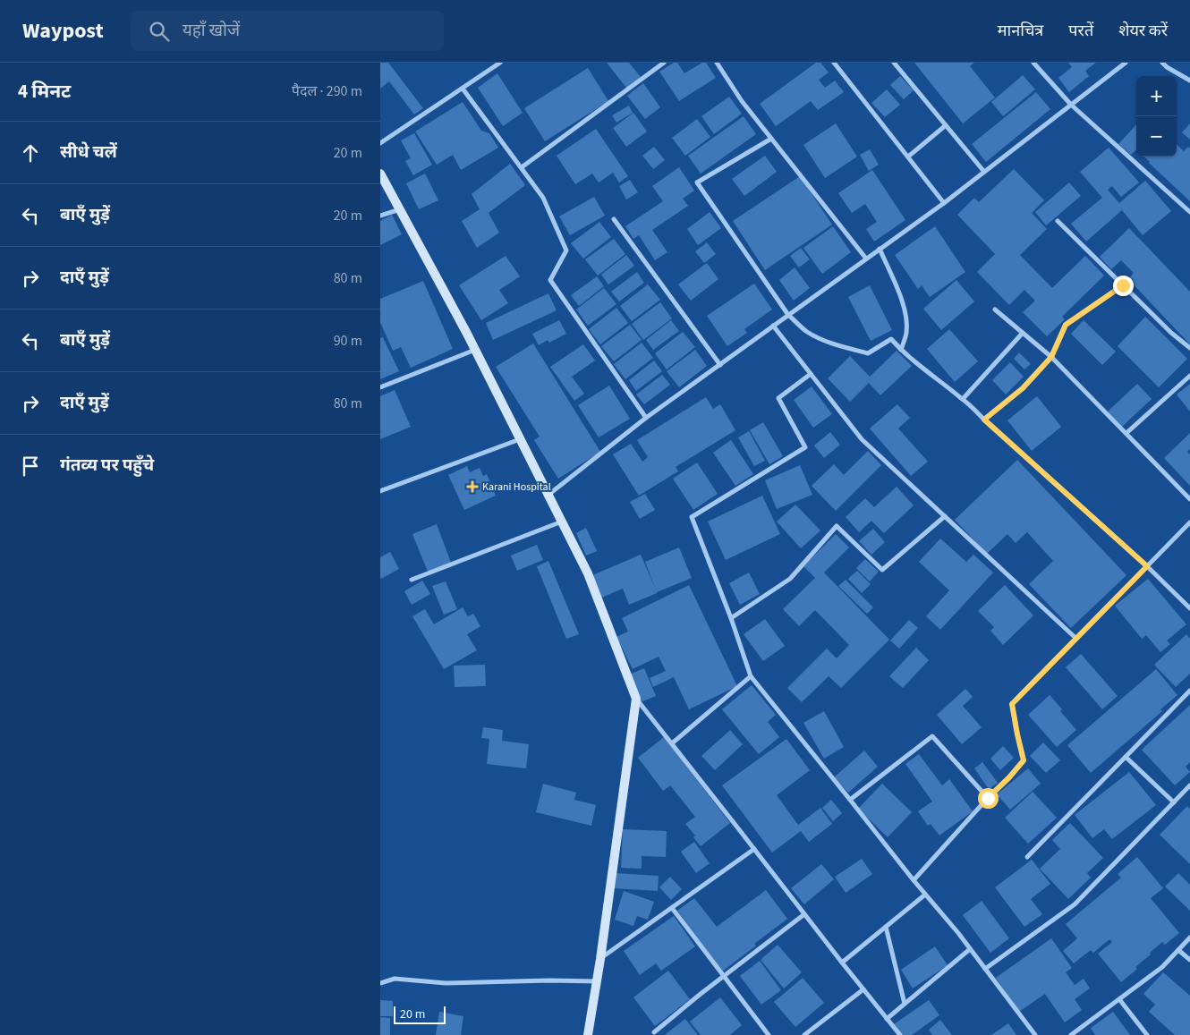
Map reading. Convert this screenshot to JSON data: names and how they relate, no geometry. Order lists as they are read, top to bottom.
{
  "places": {
    "health": ["Karani Hospital"]
  },
  "scale_bar": "20 m",
  "page": {
    "header": "Waypost",
    "search": "यहाँ खोजें",
    "nav": ["मानचित्र", "परतें", "शेयर करें"],
    "heading": ["4 मिनट", "पैदल · 290 m"],
    "map_buttons": ["+", "−"],
    "list": [
      ["सीधे चलें", "20 m"],
      ["बाएँ मुड़ें", "20 m"],
      ["दाएँ मुड़ें", "80 m"],
      ["बाएँ मुड़ें", "90 m"],
      ["दाएँ मुड़ें", "80 m"],
      "गंतव्य पर पहुँचे"
    ],
    "scale": "20 m"
  }
}
